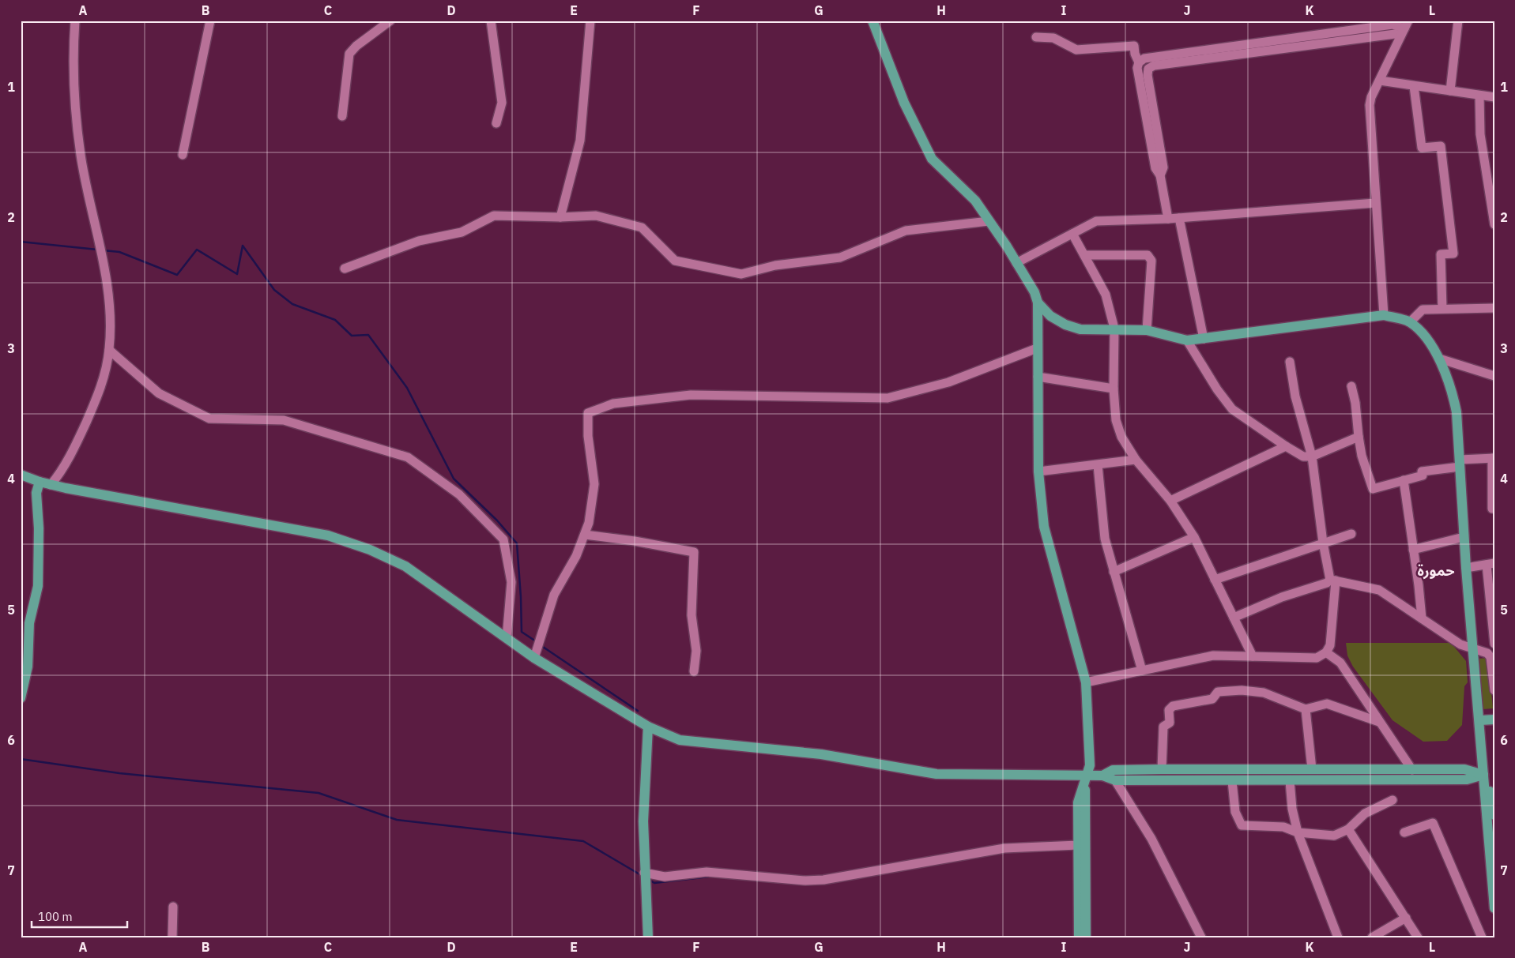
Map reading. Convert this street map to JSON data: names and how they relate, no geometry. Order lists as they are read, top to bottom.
{
  "districts": ["حمورة"],
  "scale_bar": "100 m",
  "grid": {
    "columns": [
      "A",
      "B",
      "C",
      "D",
      "E",
      "F",
      "G",
      "H",
      "I",
      "J",
      "K",
      "L"
    ],
    "rows": [
      "1",
      "2",
      "3",
      "4",
      "5",
      "6",
      "7"
    ]
  }
}
